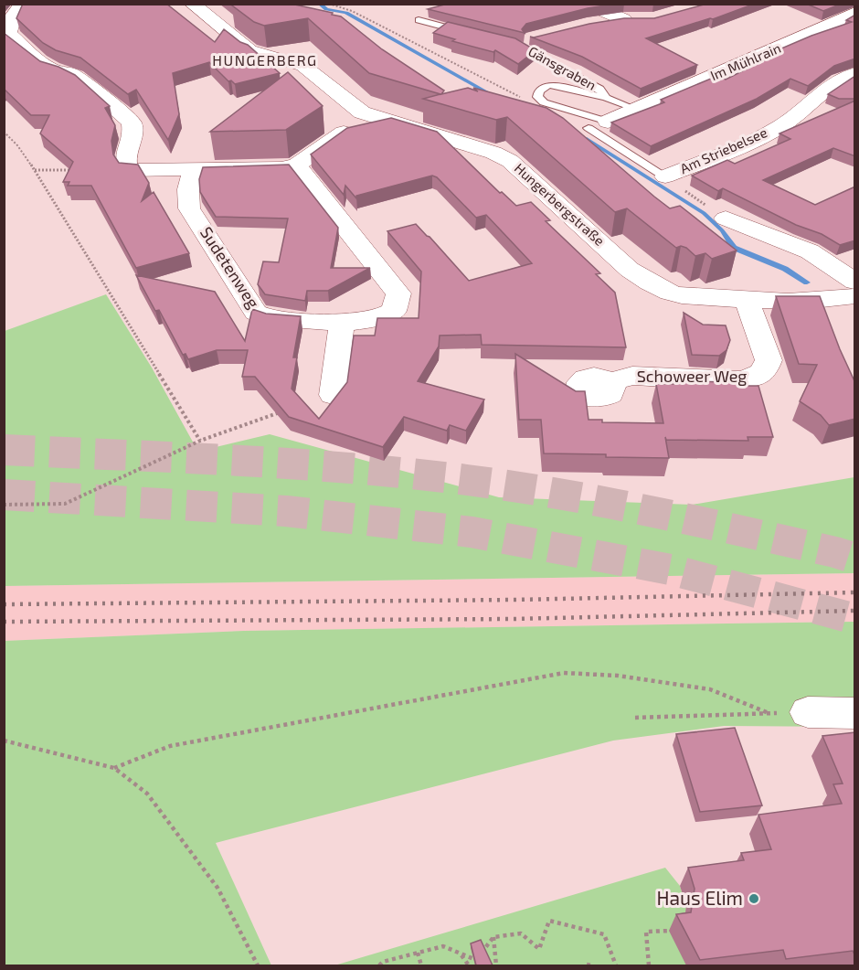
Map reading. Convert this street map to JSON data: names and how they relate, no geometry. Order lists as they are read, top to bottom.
{
  "streets": {
    "street": [
      "Im Mühlrain",
      "Am Striebelsee",
      "Hungerbergstraße",
      "Sudetenweg",
      "Schoweer Weg"
    ],
    "lane": ["Gänsgraben"]
  },
  "crossings": [
    ["Im Mühlrain", "Gänsgraben"],
    ["Hungerbergstraße", "Schoweer Weg"]
  ],
  "districts": ["HUNGERBERG"],
  "places": ["Haus Elim"]
}
